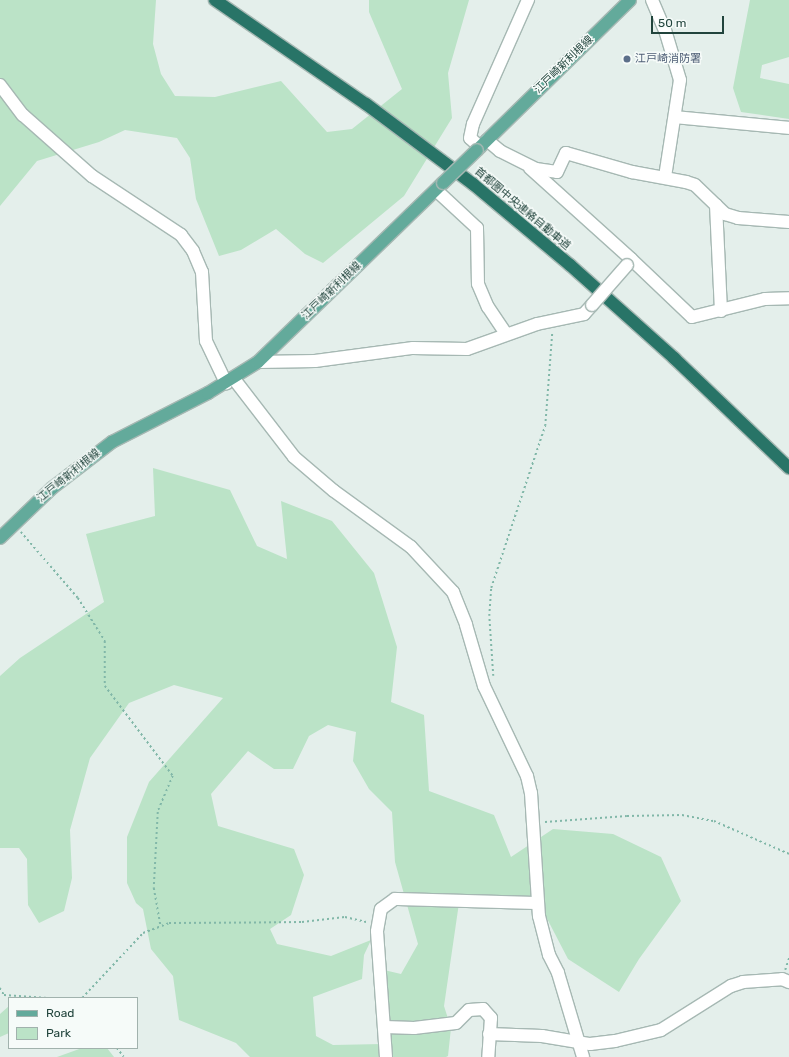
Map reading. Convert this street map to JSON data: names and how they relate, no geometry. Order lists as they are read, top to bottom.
{
  "streets": {
    "highway": ["首都圏中央連絡自動車道"],
    "main road": ["江戸崎新利根線"]
  },
  "places": ["江戸崎消防署"],
  "legend": ["Road", "Park"],
  "scale_bar": "50 m"
}
